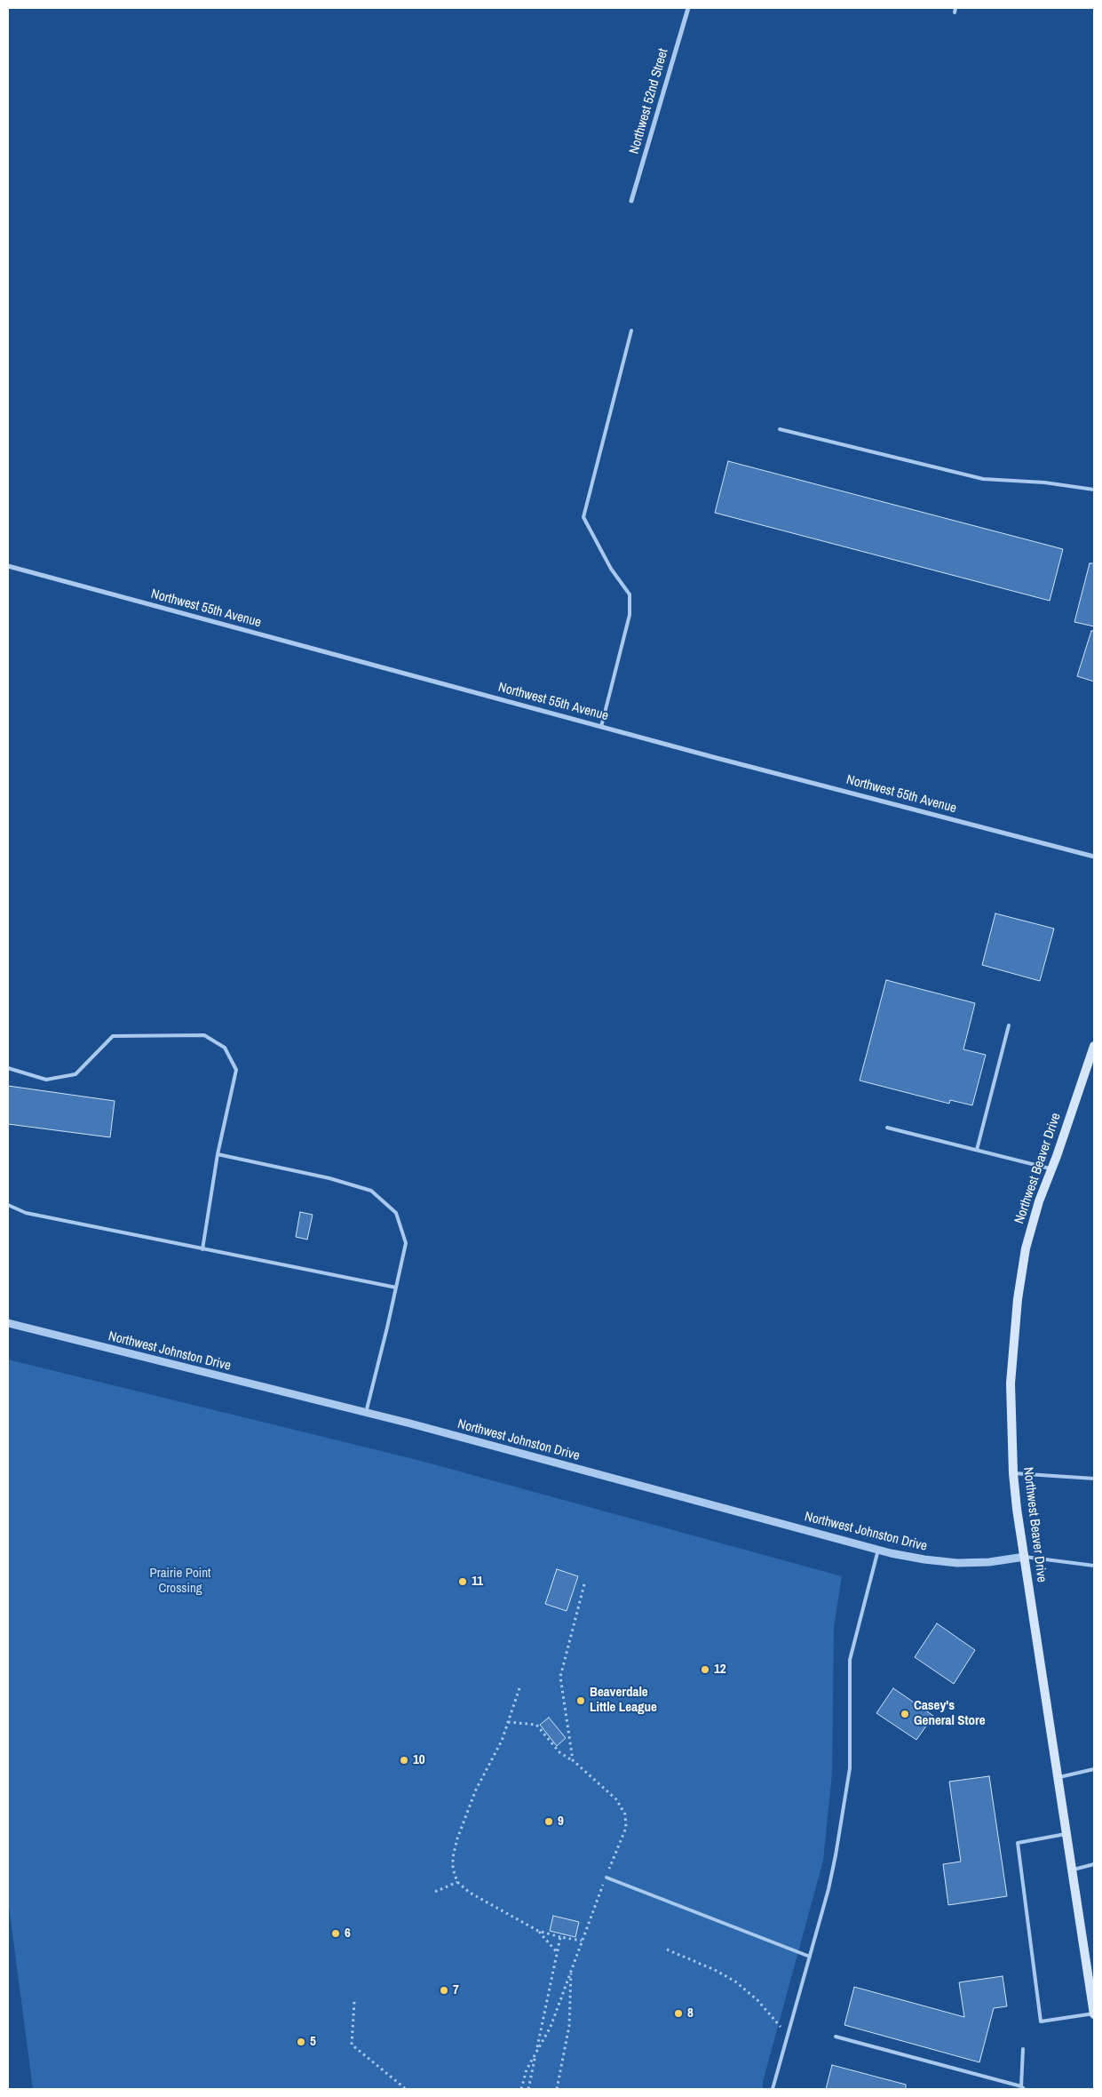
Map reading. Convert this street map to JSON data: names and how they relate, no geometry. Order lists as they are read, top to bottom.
{
  "streets": {
    "main road": ["Northwest Beaver Drive"],
    "street": ["Northwest 52nd Street", "Northwest 55th Avenue", "Northwest Johnston Drive"]
  },
  "crossings": [
    ["Northwest Beaver Drive", "Northwest Johnston Drive"]
  ],
  "parks": ["Prairie Point Crossing"],
  "places": [
    "11",
    "12",
    "Beaverdale Little League",
    "Casey's General Store",
    "10",
    "9",
    "6",
    "7",
    "8",
    "5"
  ]
}
